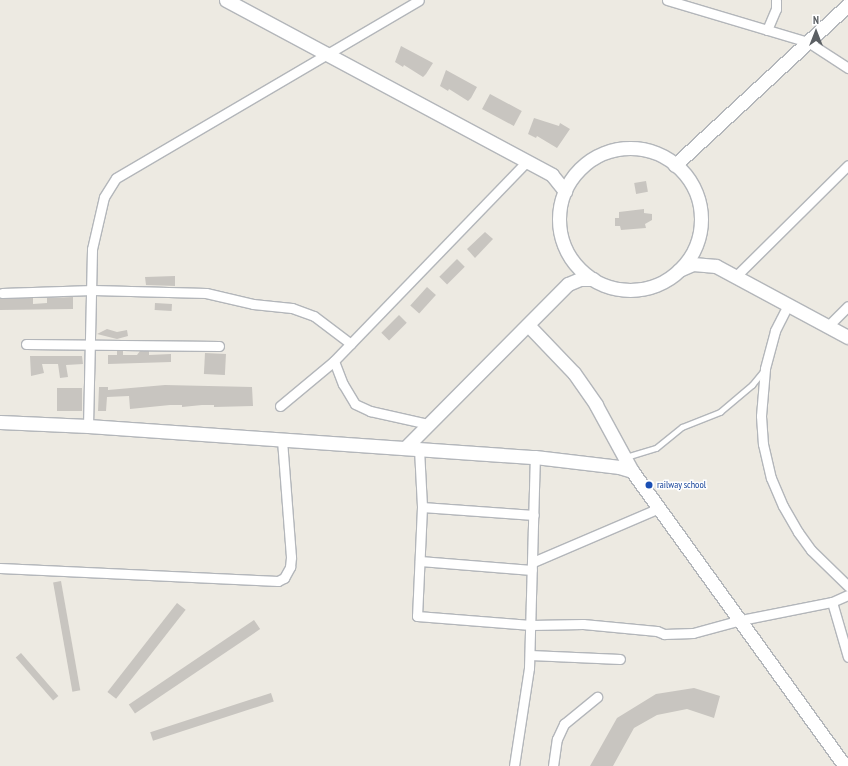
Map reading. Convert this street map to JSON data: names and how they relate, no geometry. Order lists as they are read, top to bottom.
{
  "places": ["railway school"],
  "north": "top"
}
